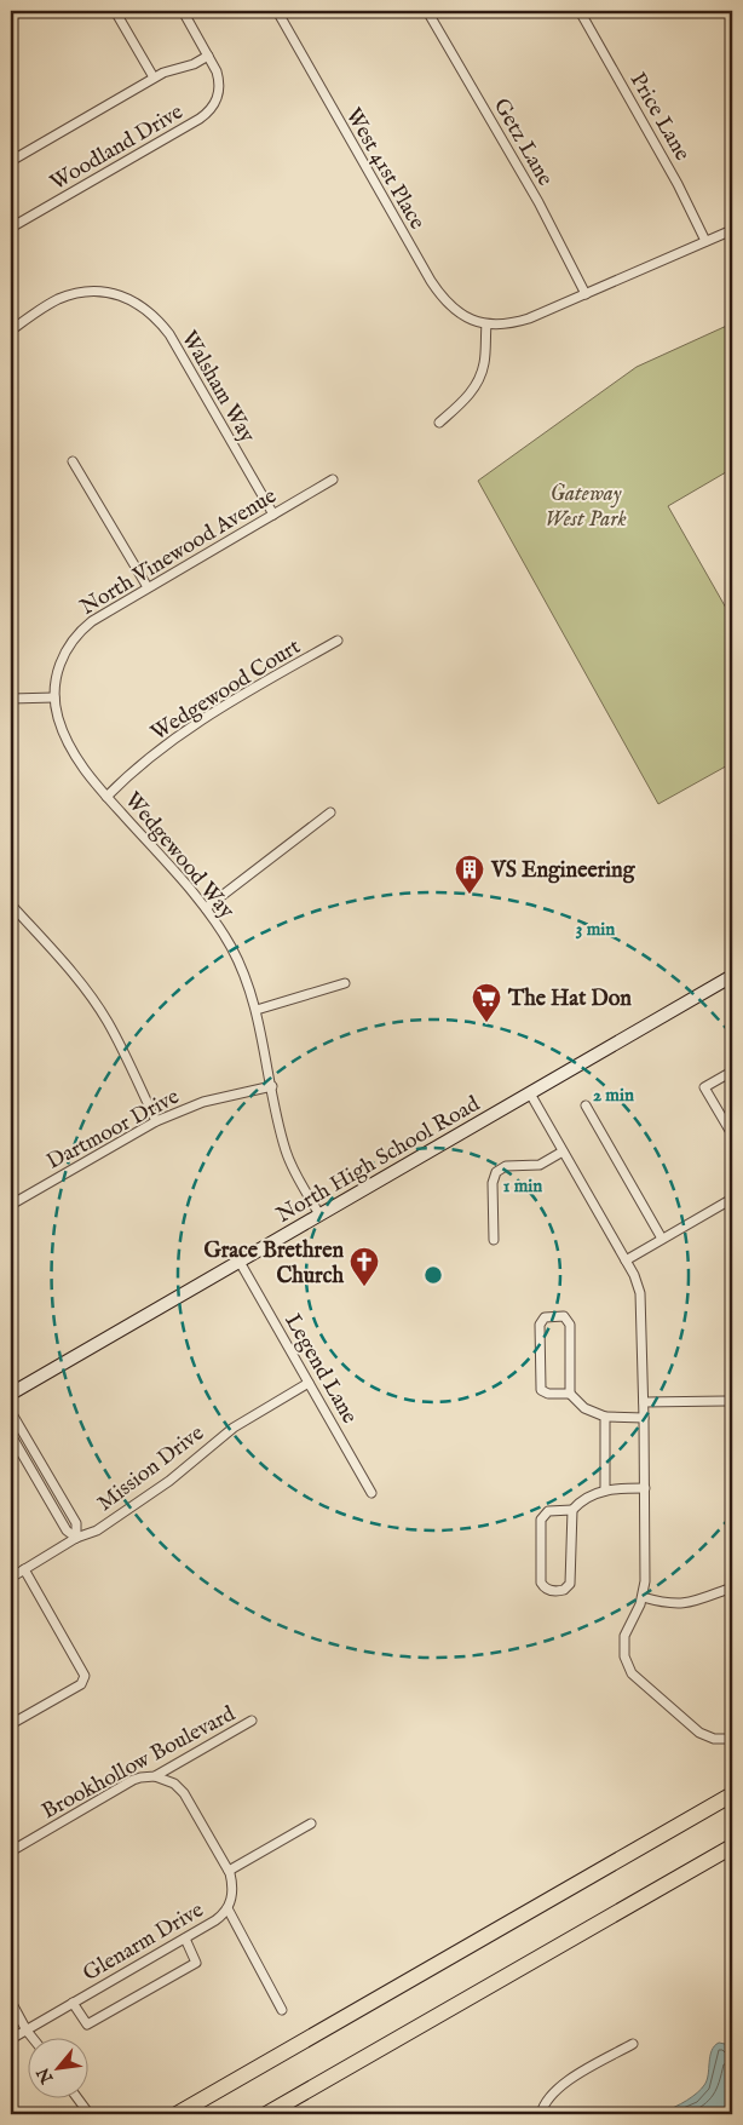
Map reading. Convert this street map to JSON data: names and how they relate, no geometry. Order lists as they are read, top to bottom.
{
  "streets": {
    "street": [
      "Price Lane",
      "Getz Lane",
      "Woodland Drive",
      "West 41st Place",
      "Walsham Way",
      "North Vinewood Avenue",
      "Wedgewood Court",
      "Wedgewood Way",
      "Dartmoor Drive",
      "North High School Road",
      "Legend Lane",
      "Mission Drive",
      "Brookhollow Boulevard",
      "Glenarm Drive"
    ]
  },
  "crossings": [
    ["Walsham Way", "North Vinewood Avenue"],
    ["North Vinewood Avenue", "Wedgewood Way"],
    ["Wedgewood Court", "Wedgewood Way"],
    ["Wedgewood Way", "Dartmoor Drive"],
    ["Wedgewood Way", "North High School Road"],
    ["North High School Road", "Legend Lane"],
    ["Legend Lane", "Mission Drive"],
    ["Brookhollow Boulevard", "Glenarm Drive"]
  ],
  "parks": ["Gateway West Park"],
  "places": {
    "building": ["VS Engineering"],
    "supermarket": ["The Hat Don"],
    "church": ["Grace Brethren Church"]
  },
  "north": "bottom left",
  "rings": ["3 min", "2 min", "1 min"]
}
